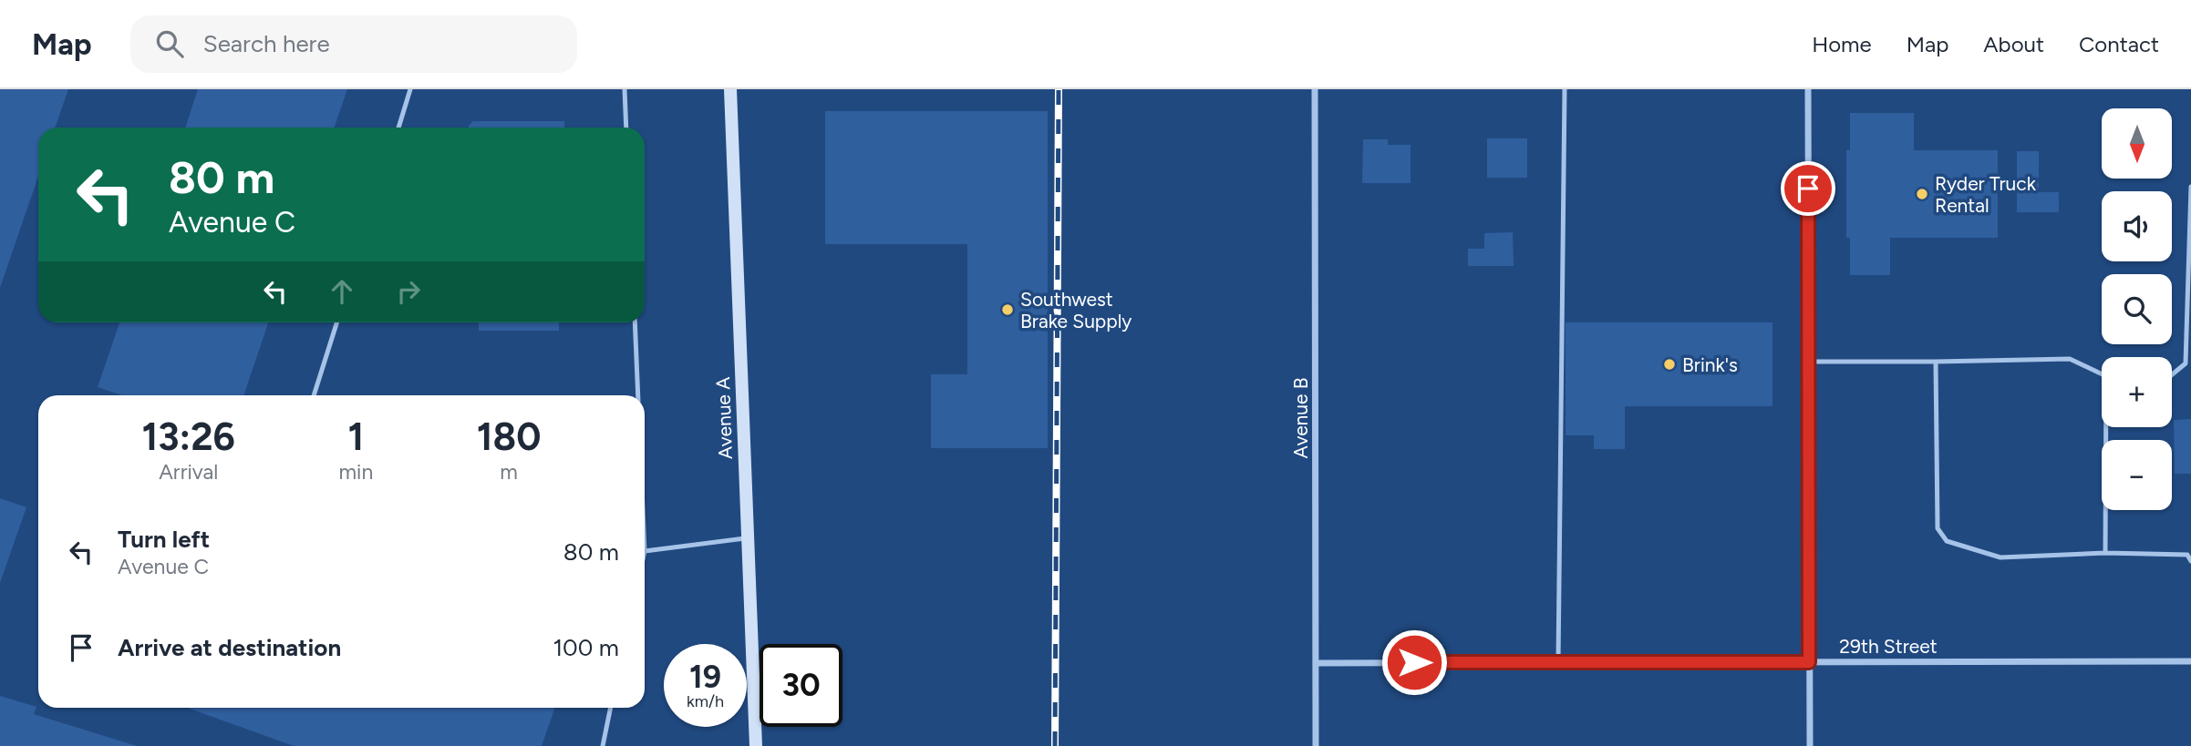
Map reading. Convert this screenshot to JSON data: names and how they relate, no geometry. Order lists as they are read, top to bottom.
{
  "streets": {
    "main road": ["Avenue A"],
    "street": ["Avenue B", "29th Street"]
  },
  "crossings": [
    ["Avenue B", "29th Street"]
  ],
  "places": ["Ryder Truck Rental", "Southwest Brake Supply", "Brink's"],
  "north": "bottom",
  "page": {
    "header": "Map",
    "search": "Search here",
    "nav": [
      "Home",
      "Map",
      "About",
      "Contact"
    ],
    "map_buttons": ["+", "−"],
    "turn": ["80 m", "Avenue C"],
    "eta": [
      "13:26",
      "Arrival",
      "1",
      "min",
      "180",
      "m"
    ],
    "list": [
      {
        "name": "Turn left",
        "note": "Avenue C",
        "value": "80 m"
      },
      {
        "name": "Arrive at destination",
        "value": "100 m"
      }
    ],
    "speed": "19 km/h",
    "limit": "30"
  }
}
